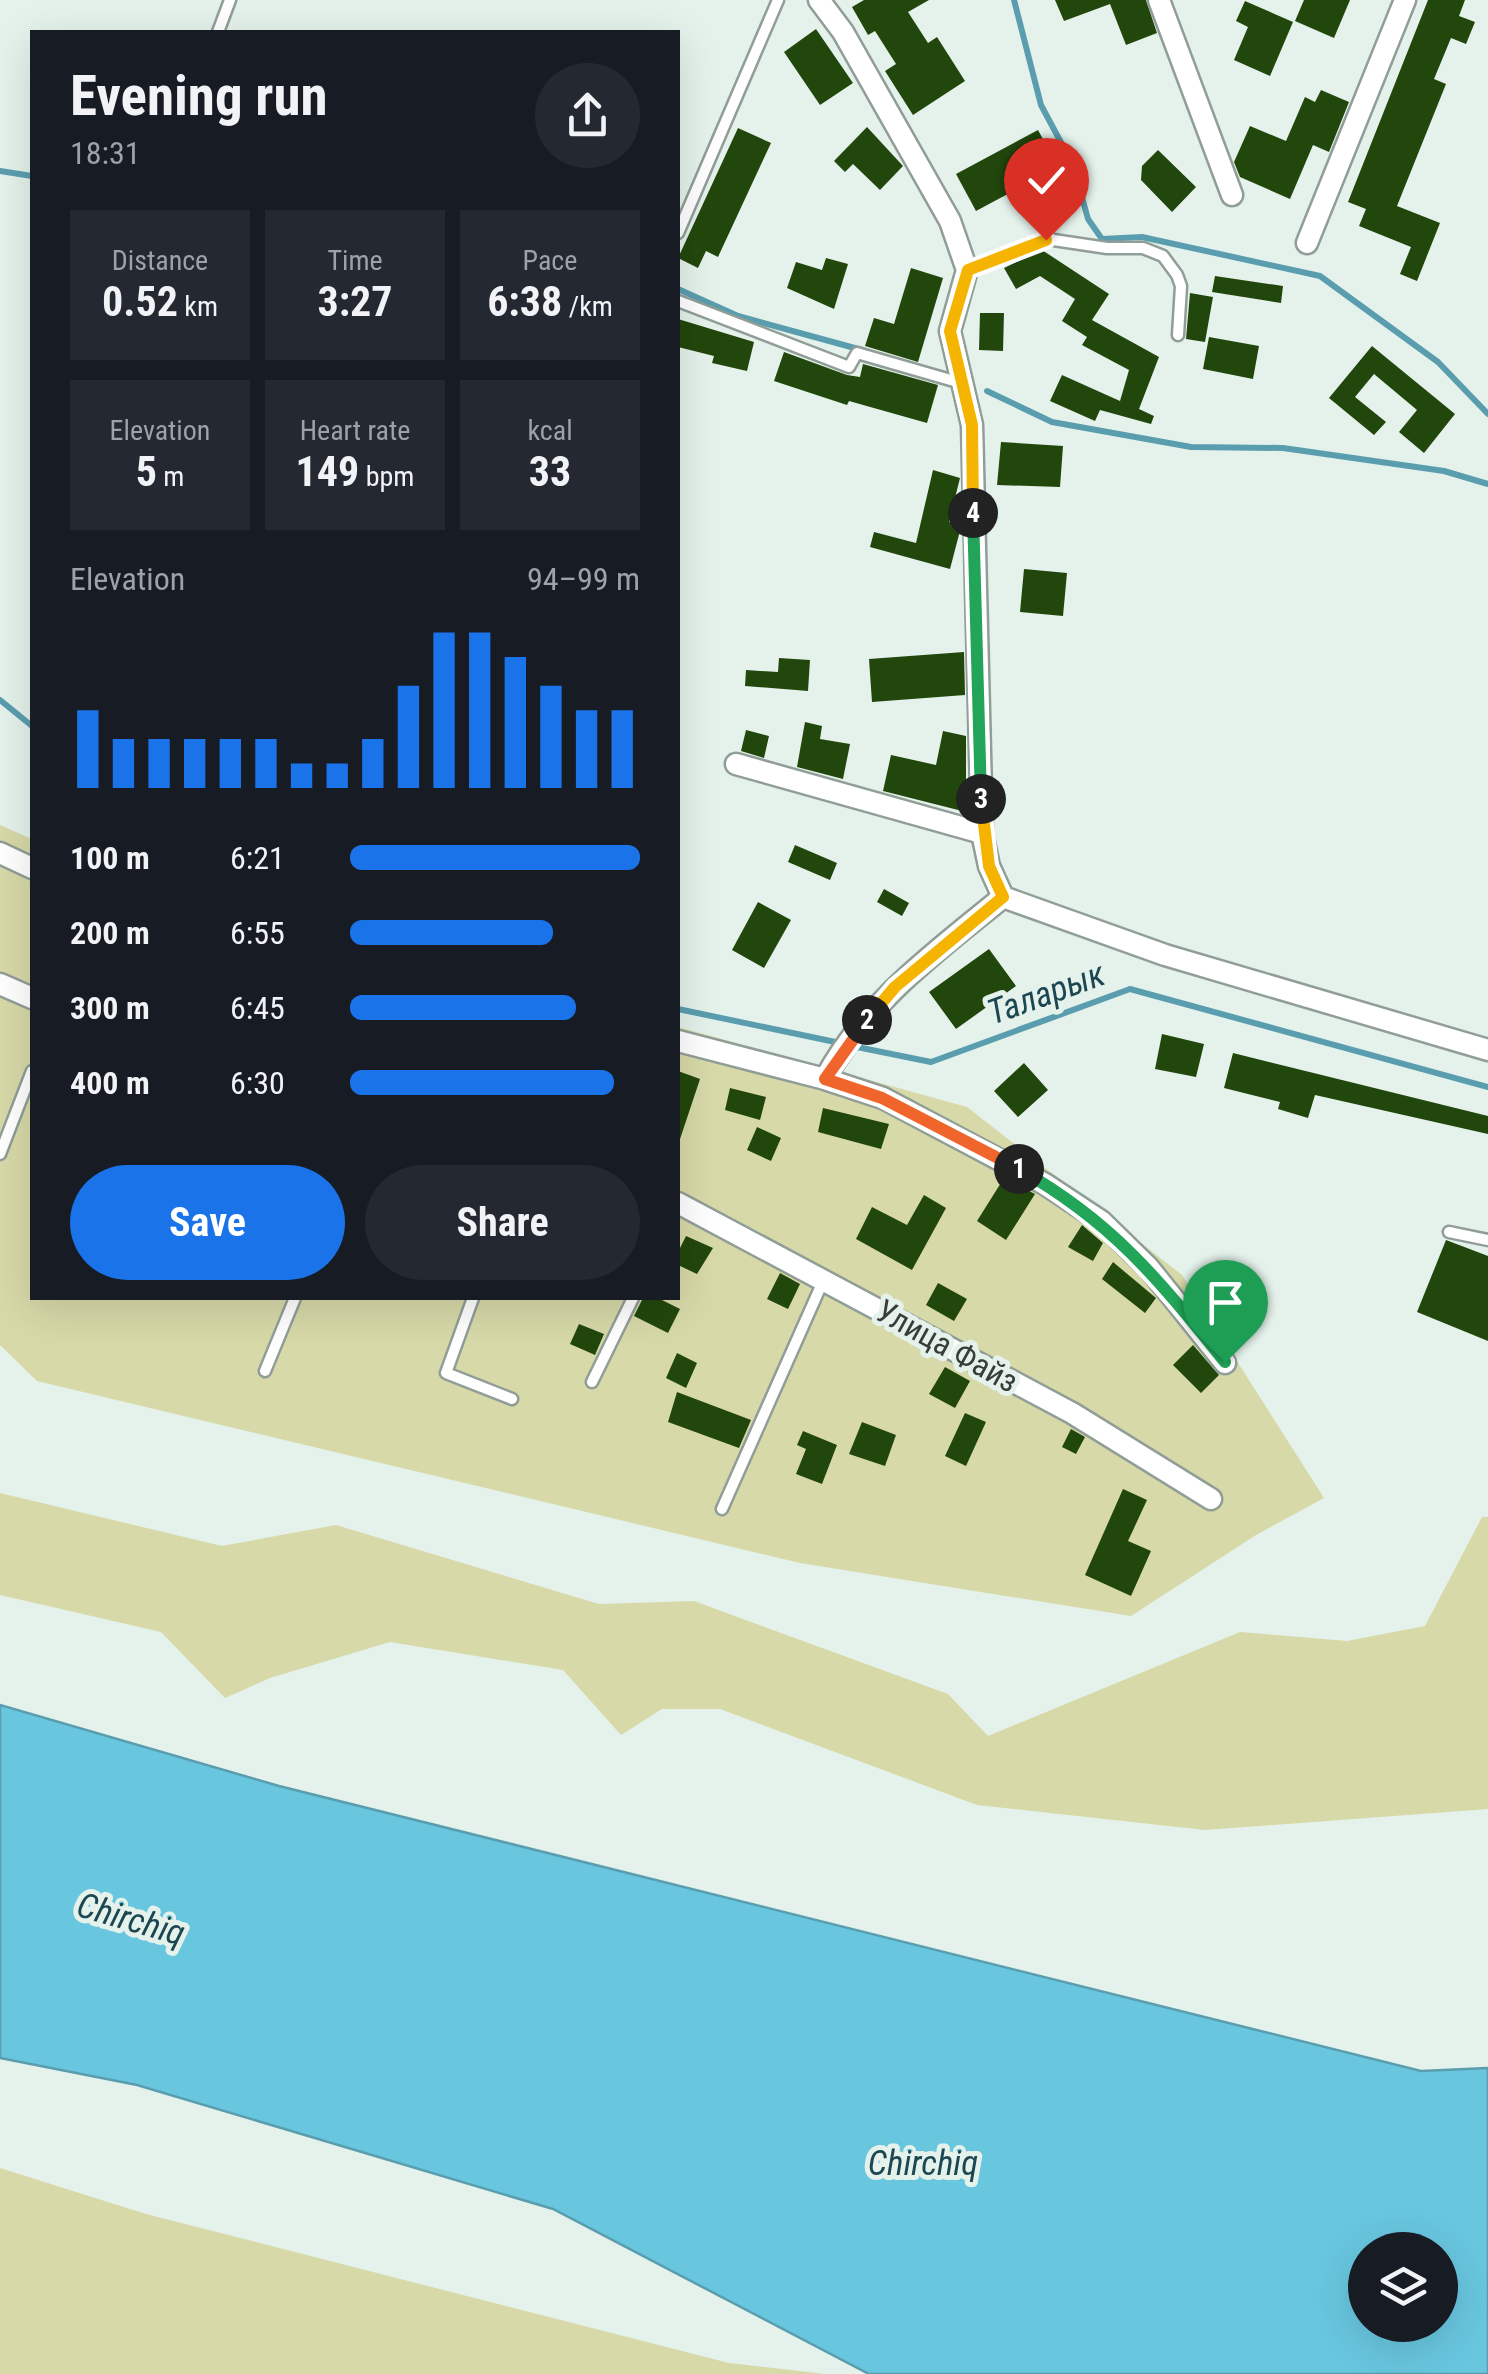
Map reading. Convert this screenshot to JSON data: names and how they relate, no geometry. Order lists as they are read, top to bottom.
{
  "streets": {
    "street": ["Улица Файз"]
  },
  "water": ["Таларык", "Chirchiq"],
  "page": {
    "heading": ["Evening run", "18:31"],
    "stats": [
      ["Distance", "0.52 km"],
      ["Time", "3:27"],
      ["Pace", "6:38 /km"],
      ["Elevation", "5 m"],
      ["Heart rate", "149 bpm"],
      ["kcal", "33"]
    ],
    "pins": [
      "4",
      "3",
      "2",
      "1"
    ],
    "chart": ["Elevation", "94–99 m"],
    "list": [
      {
        "name": "100 m",
        "note": "6:21"
      },
      {
        "name": "200 m",
        "note": "6:55"
      },
      {
        "name": "300 m",
        "note": "6:45"
      },
      {
        "name": "400 m",
        "note": "6:30"
      }
    ],
    "buttons": ["Save", "Share"]
  }
}
